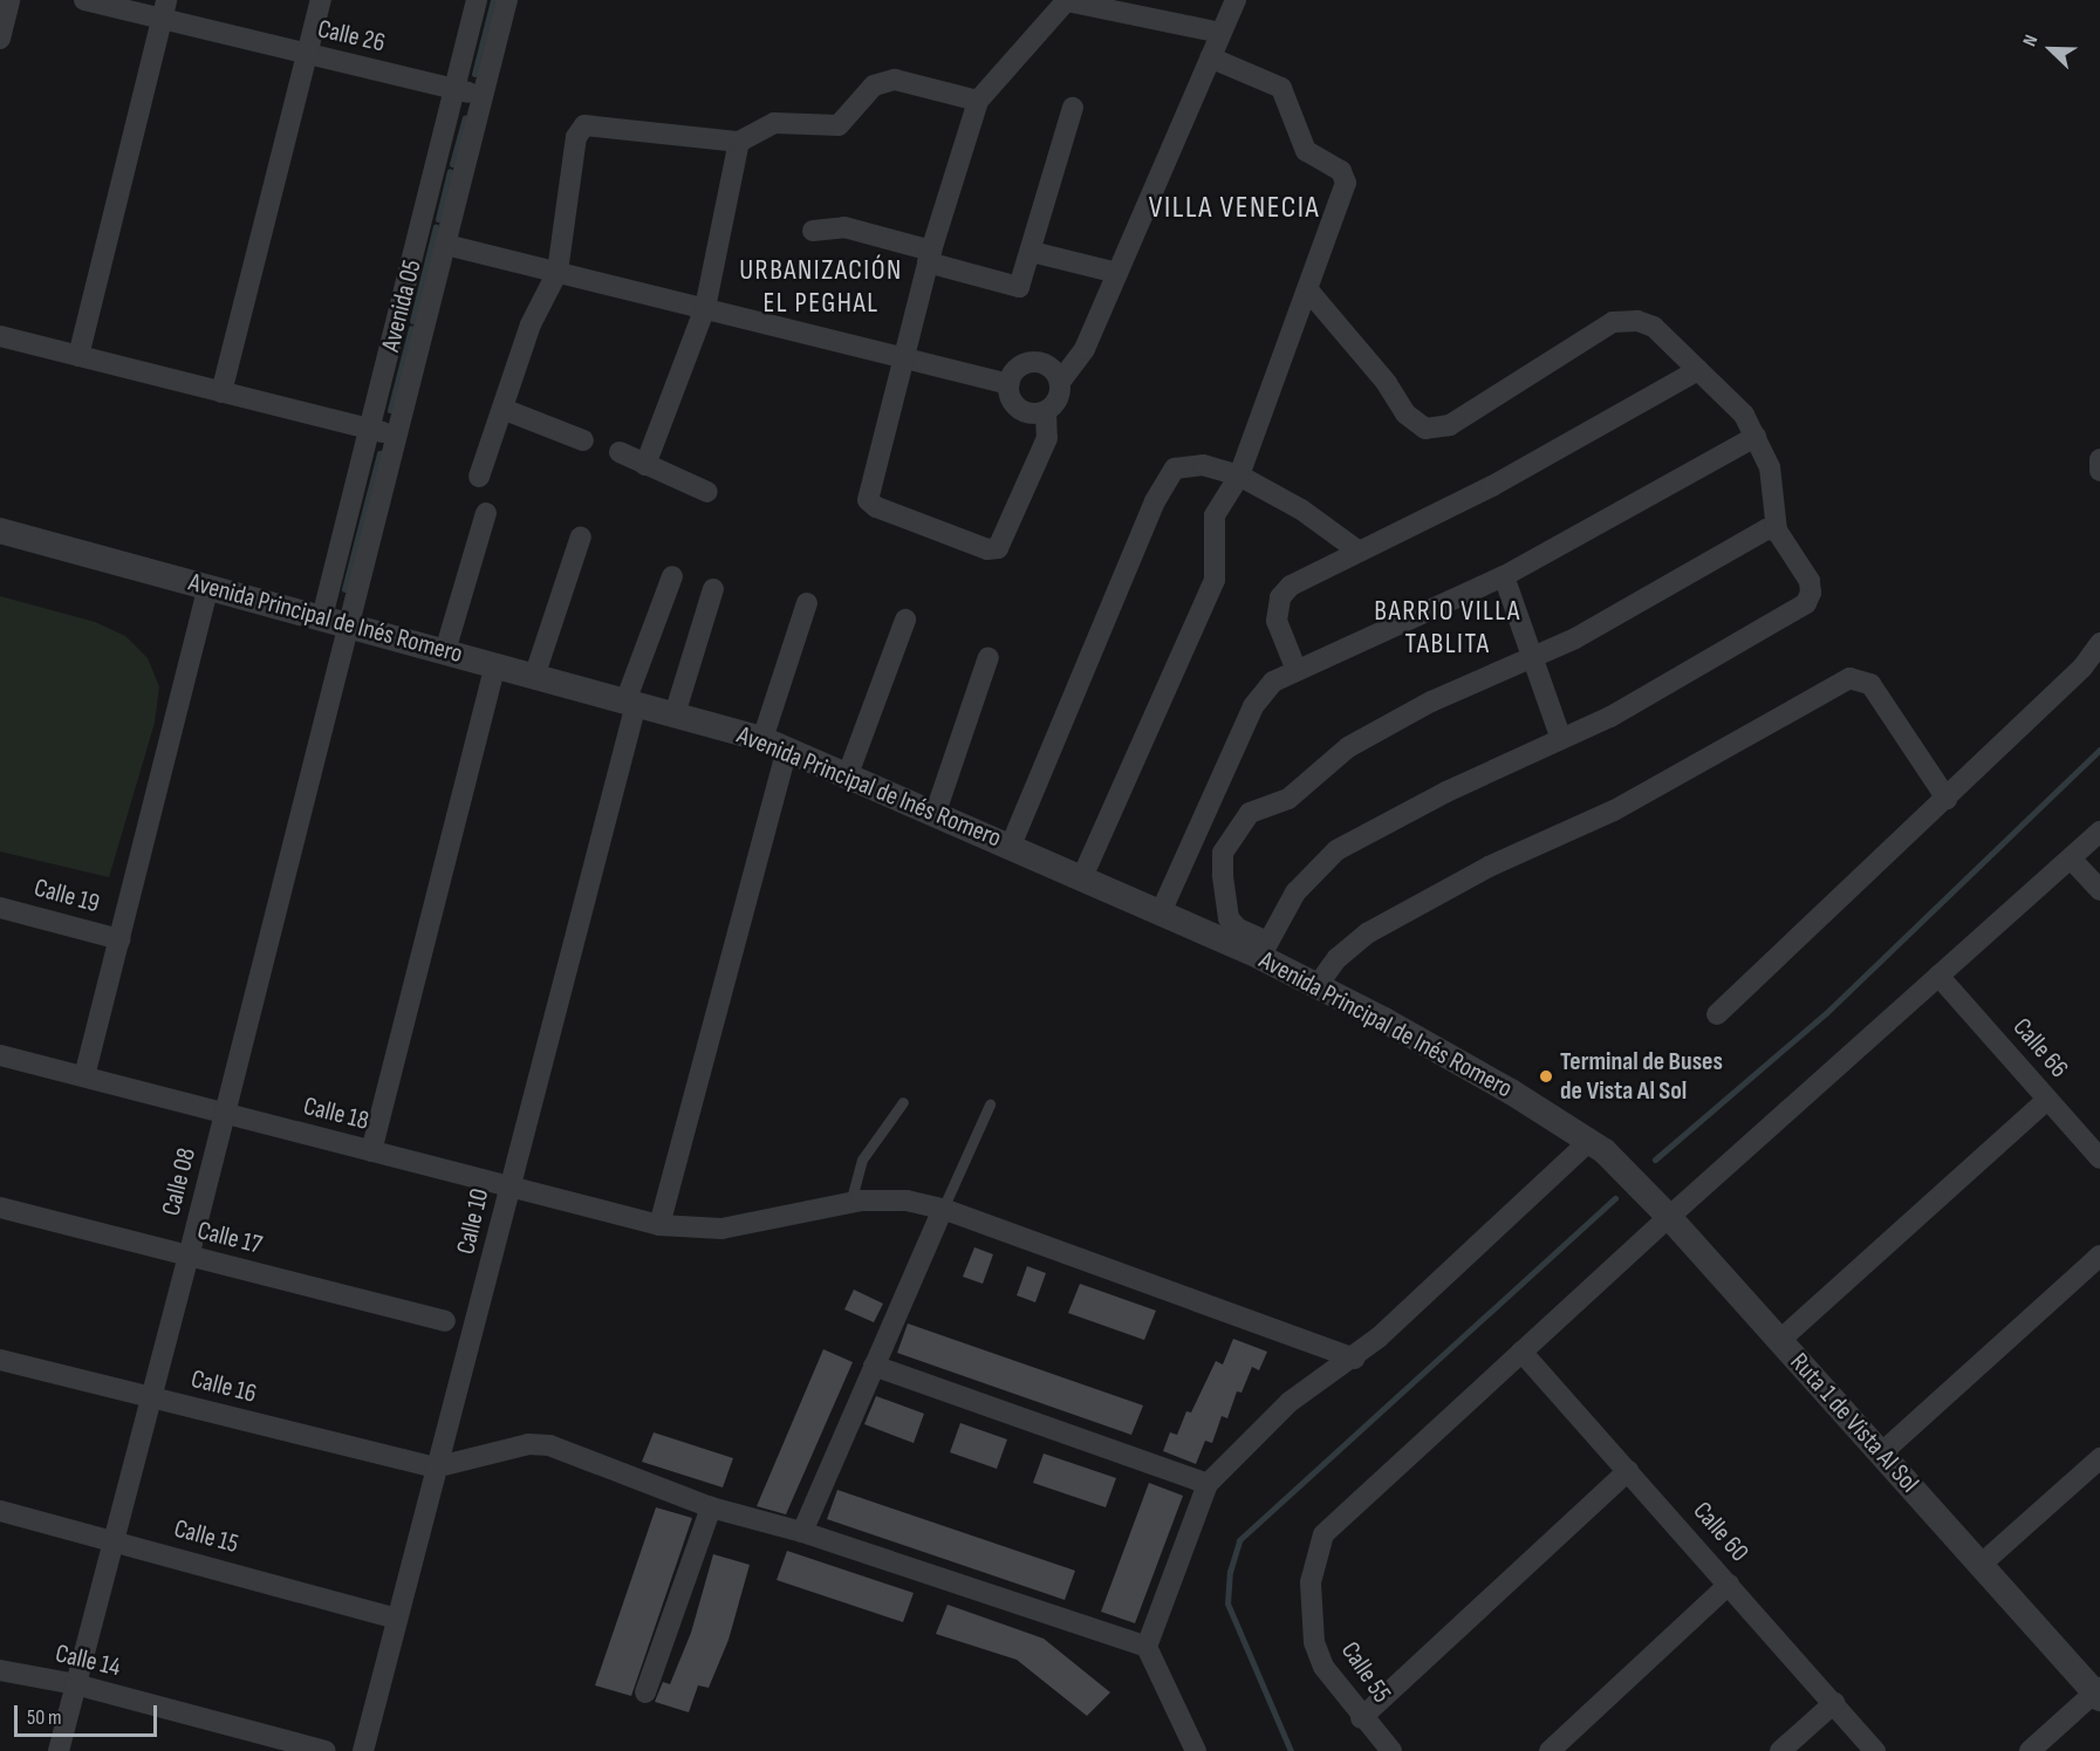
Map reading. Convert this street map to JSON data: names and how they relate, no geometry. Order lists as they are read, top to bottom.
{
  "streets": {
    "street": [
      "Calle 26",
      "Avenida 05",
      "Avenida Principal de Inés Romero",
      "Calle 19",
      "Calle 66",
      "Calle 18",
      "Calle 08",
      "Calle 10",
      "Calle 17",
      "Calle 16",
      "Ruta 1 de Vista Al Sol",
      "Calle 60",
      "Calle 15",
      "Calle 14",
      "Calle 55"
    ]
  },
  "crossings": [
    ["Calle 26", "Avenida 05"],
    ["Avenida 05", "Avenida Principal de Inés Romero"],
    ["Avenida 05", "Calle 08"],
    ["Avenida Principal de Inés Romero", "Calle 08"],
    ["Avenida Principal de Inés Romero", "Calle 10"],
    ["Avenida Principal de Inés Romero", "Ruta 1 de Vista Al Sol"],
    ["Calle 18", "Calle 08"],
    ["Calle 18", "Calle 10"],
    ["Calle 08", "Calle 17"],
    ["Calle 08", "Calle 16"],
    ["Calle 08", "Calle 15"],
    ["Calle 08", "Calle 14"],
    ["Calle 10", "Calle 16"],
    ["Calle 10", "Calle 15"],
    ["Calle 60", "Calle 55"]
  ],
  "districts": ["VILLA VENECIA", "URBANIZACIÓN EL PEGHAL", "BARRIO VILLA TABLITA"],
  "places": ["Terminal de Buses de Vista Al Sol"],
  "scale_bar": "50 m",
  "north": "top left"
}
